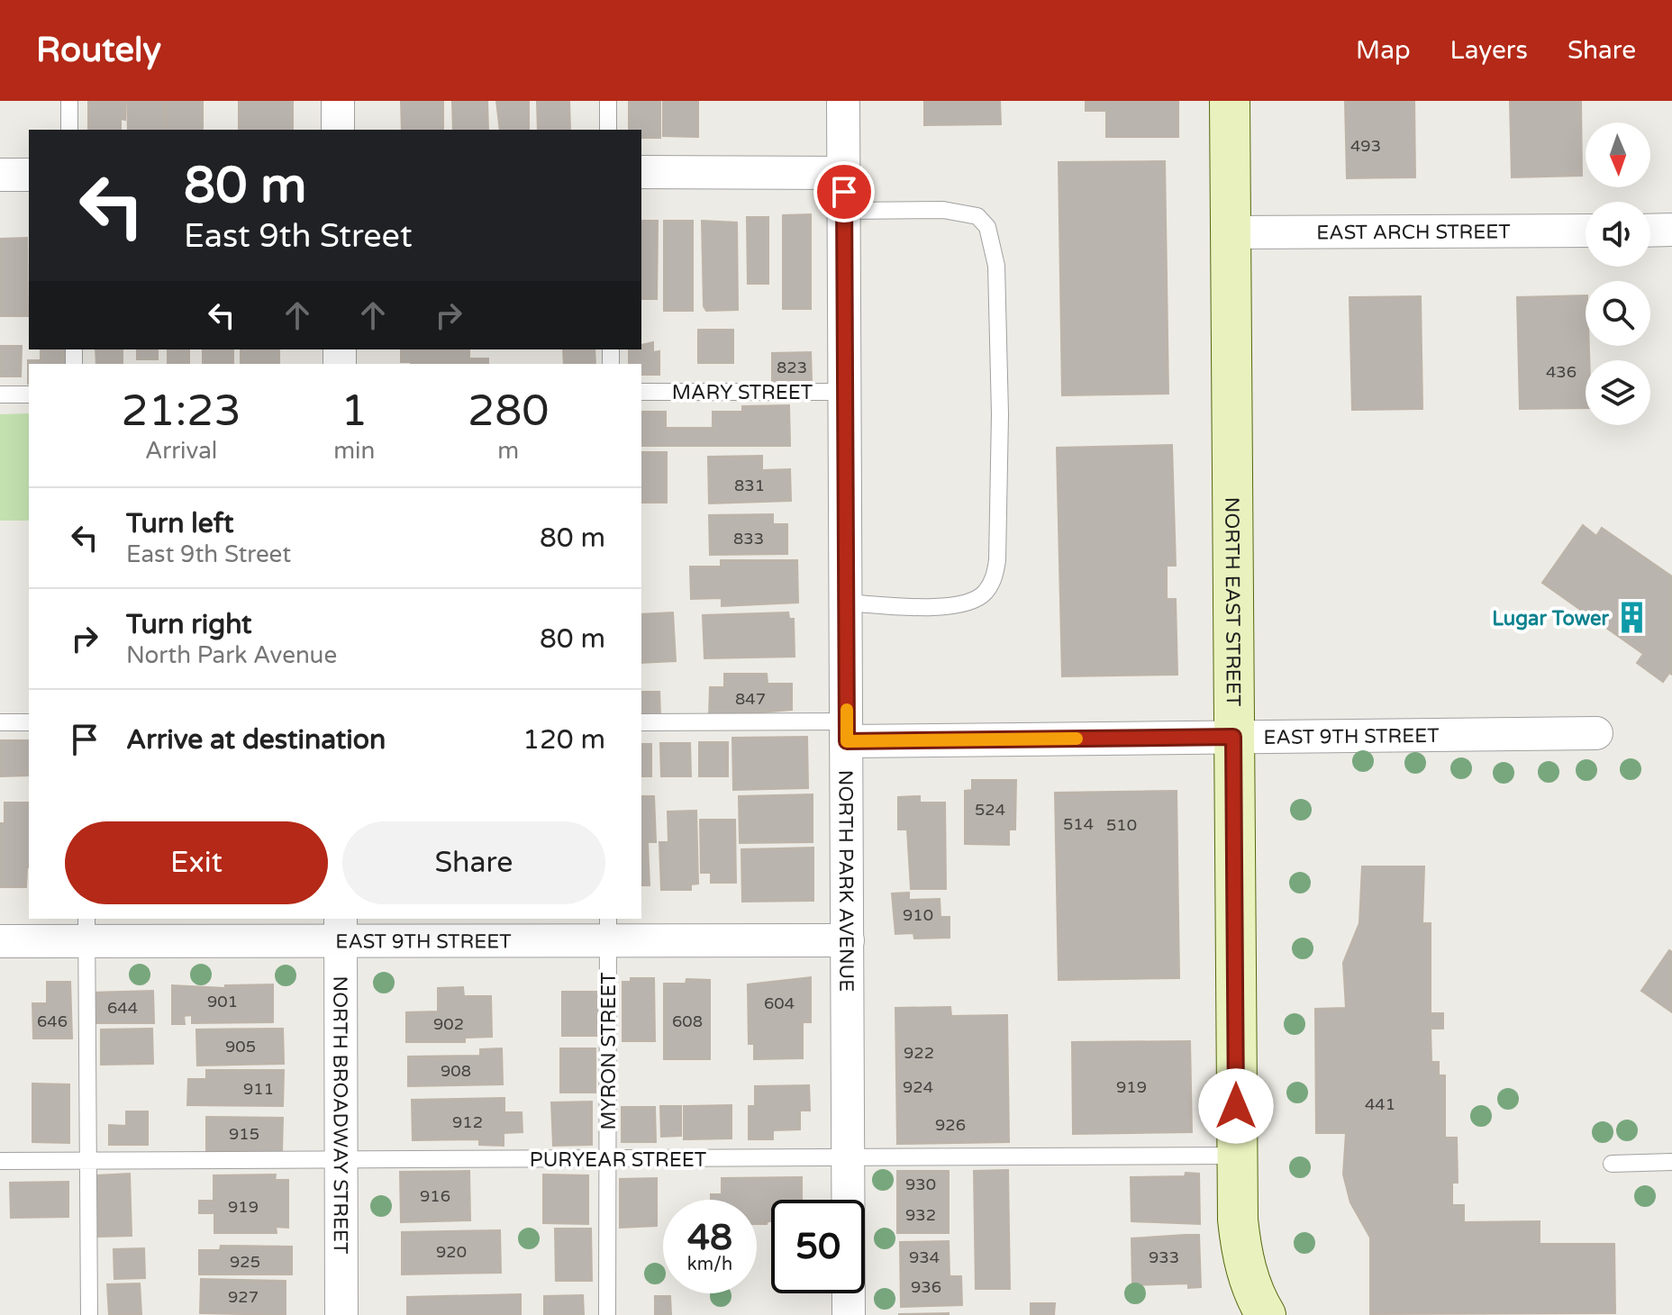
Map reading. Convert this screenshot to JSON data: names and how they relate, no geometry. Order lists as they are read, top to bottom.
{
  "streets": {
    "main road": ["NORTH EAST STREET"],
    "street": [
      "EAST ARCH STREET",
      "EAST 9TH STREET",
      "NORTH PARK AVENUE",
      "NORTH BROADWAY STREET"
    ],
    "lane": ["MARY STREET", "MYRON STREET", "PURYEAR STREET"]
  },
  "crossings": [
    ["EAST ARCH STREET", "NORTH EAST STREET"],
    ["MARY STREET", "NORTH PARK AVENUE"],
    ["NORTH EAST STREET", "EAST 9TH STREET"],
    ["NORTH EAST STREET", "PURYEAR STREET"],
    ["EAST 9TH STREET", "NORTH PARK AVENUE"],
    ["EAST 9TH STREET", "MYRON STREET"],
    ["EAST 9TH STREET", "NORTH BROADWAY STREET"],
    ["NORTH PARK AVENUE", "PURYEAR STREET"],
    ["MYRON STREET", "PURYEAR STREET"],
    ["NORTH BROADWAY STREET", "PURYEAR STREET"]
  ],
  "places": {
    "building": ["Lugar Tower"]
  },
  "house_numbers": [
    "493",
    "823",
    "436",
    "831",
    "833",
    "847",
    "524",
    "514",
    "510",
    "910",
    "901",
    "604",
    "644",
    "646",
    "608",
    "902",
    "905",
    "922",
    "908",
    "924",
    "919",
    "911",
    "441",
    "912",
    "926",
    "915",
    "930",
    "916",
    "919",
    "932",
    "920",
    "934",
    "933",
    "925",
    "936",
    "927"
  ],
  "north": "bottom",
  "page": {
    "header": "Routely",
    "nav": ["Map", "Layers", "Share"],
    "turn": ["80 m", "East 9th Street"],
    "eta": [
      "21:23",
      "Arrival",
      "1",
      "min",
      "280",
      "m"
    ],
    "list": [
      {
        "name": "Turn left",
        "note": "East 9th Street",
        "value": "80 m"
      },
      {
        "name": "Turn right",
        "note": "North Park Avenue",
        "value": "80 m"
      },
      {
        "name": "Arrive at destination",
        "value": "120 m"
      }
    ],
    "buttons": ["Exit", "Share"],
    "speed": "48 km/h",
    "limit": "50"
  }
}
